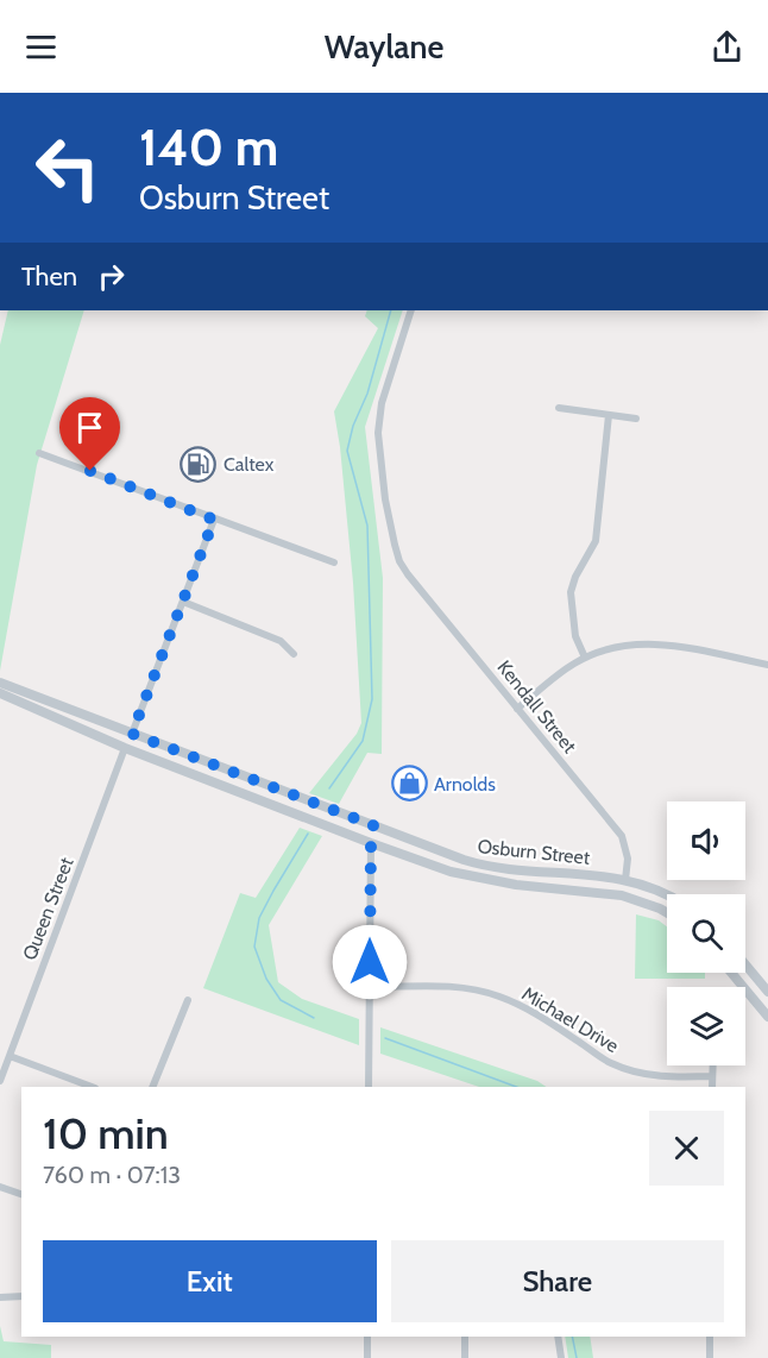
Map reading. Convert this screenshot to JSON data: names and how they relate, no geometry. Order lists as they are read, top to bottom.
{
  "streets": {
    "street": [
      "Kendall Street",
      "Osburn Street",
      "Queen Street",
      "Michael Drive"
    ]
  },
  "crossings": [
    ["Kendall Street", "Osburn Street"],
    ["Osburn Street", "Queen Street"]
  ],
  "places": {
    "fuel station": ["Caltex"],
    "shop": ["Arnolds"]
  },
  "page": {
    "header": "Waylane",
    "turn": ["140 m", "Osburn Street"],
    "then": "Then",
    "heading": ["10 min", "760 m · 07:13"],
    "buttons": ["Exit", "Share"]
  }
}
